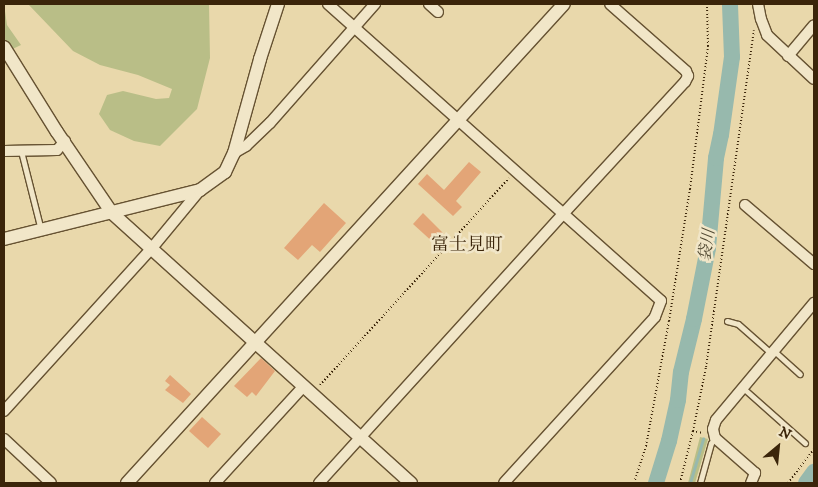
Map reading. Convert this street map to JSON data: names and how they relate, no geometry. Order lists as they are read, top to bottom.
{
  "districts": ["富士見町"],
  "water": ["袋川"],
  "north": "top right"
}
